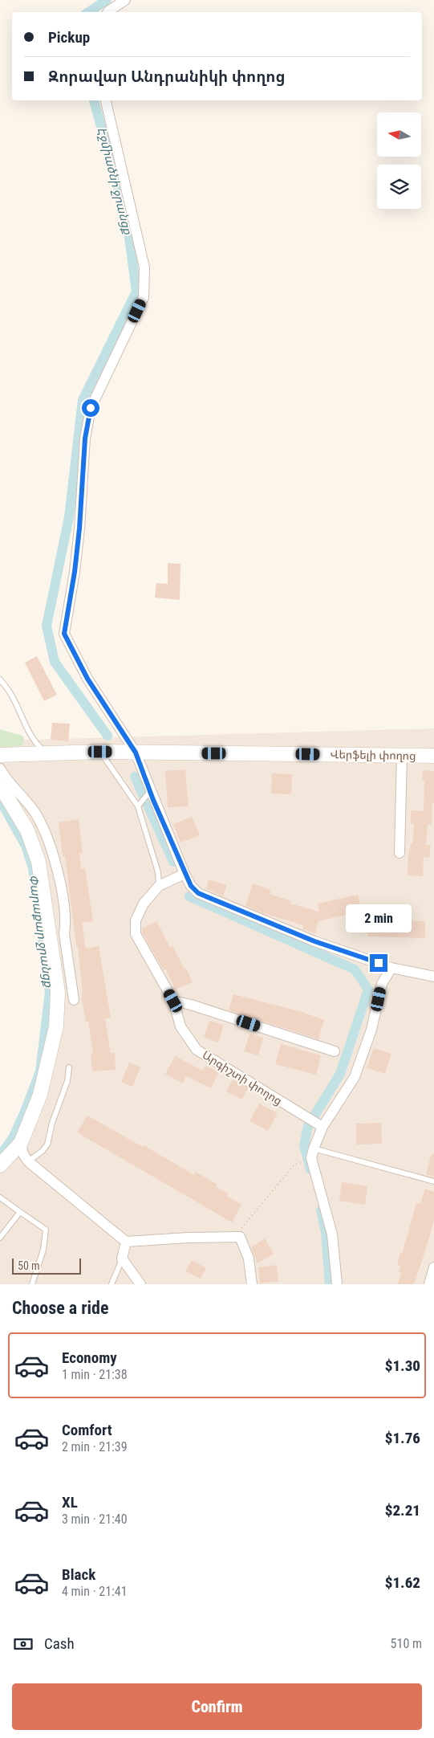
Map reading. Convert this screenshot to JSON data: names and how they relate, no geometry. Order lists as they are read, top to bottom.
{
  "streets": {
    "street": ["Վերֆելի փողոց", "Արգիշտի փողոց"]
  },
  "water": ["Էջմիածնի ջրանցք", "Փարաքար ջրանցք"],
  "scale_bar": "50 m",
  "north": "left",
  "page": {
    "banner": ["Pickup", "Զորավար Անդրանիկի փողոց"],
    "bubble": "2 min",
    "scale": "50 m",
    "heading": "Choose a ride",
    "list": [
      {
        "name": "Economy",
        "note": "1 min · 21:38",
        "value": "$1.30"
      },
      {
        "name": "Comfort",
        "note": "2 min · 21:39",
        "value": "$1.76"
      },
      {
        "name": "XL",
        "note": "3 min · 21:40",
        "value": "$2.21"
      },
      {
        "name": "Black",
        "note": "4 min · 21:41",
        "value": "$1.62"
      }
    ],
    "pay": ["Cash", "510 m"],
    "buttons": "Confirm"
  }
}
